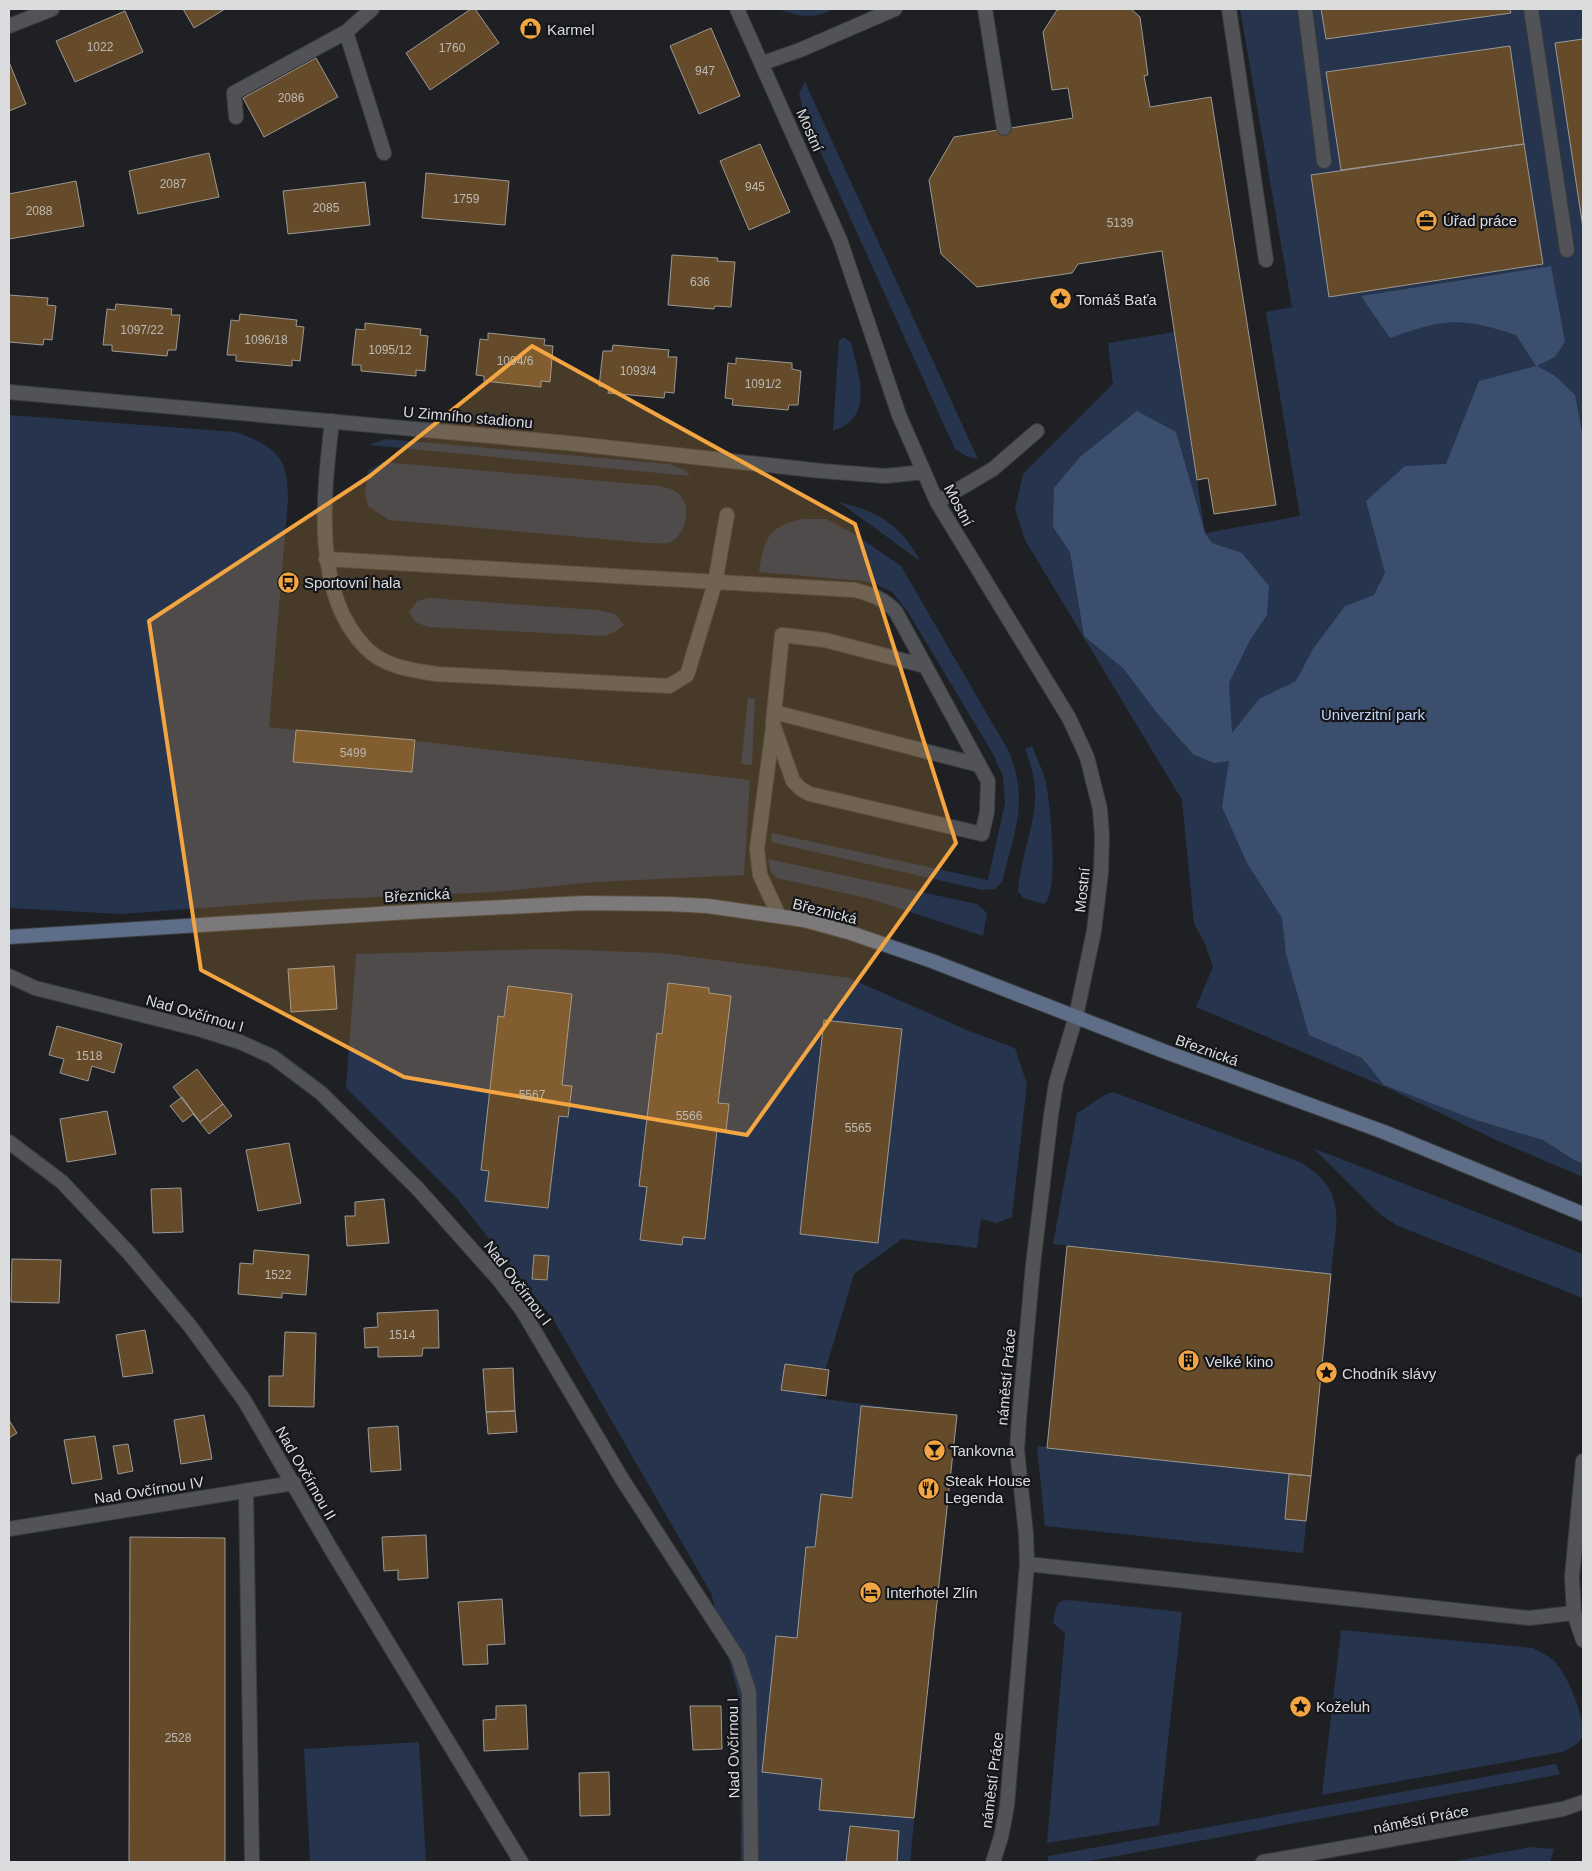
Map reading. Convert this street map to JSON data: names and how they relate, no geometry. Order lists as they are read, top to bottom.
{
  "streets": {
    "main road": ["Březnická"],
    "street": [
      "Mostní",
      "U Zimního stadionu",
      "Nad Ovčírnou I",
      "náměstí Práce",
      "Nad Ovčírnou II",
      "Nad Ovčírnou IV"
    ]
  },
  "crossings": [
    ["Mostní", "U Zimního stadionu"],
    ["Mostní", "Březnická"],
    ["Mostní", "náměstí Práce"],
    ["Březnická", "náměstí Práce"],
    ["Nad Ovčírnou II", "Nad Ovčírnou IV"]
  ],
  "parks": ["Univerzitní park"],
  "places": {
    "shop": ["Karmel"],
    "office": ["Úřad práce"],
    "place": ["Tomáš Baťa", "Chodník slávy", "Koželuh"],
    "bus stop": ["Sportovní hala"],
    "building": ["Velké kino"],
    "bar": ["Tankovna"],
    "restaurant": ["Steak House Legenda"],
    "hotel": ["Interhotel Zlín"]
  },
  "house_numbers": [
    "1022",
    "1760",
    "947",
    "2086",
    "2087",
    "945",
    "1759",
    "2085",
    "2088",
    "5139",
    "636",
    "1097/22",
    "1096/18",
    "1095/12",
    "1094/6",
    "1093/4",
    "1091/2",
    "5499",
    "1518",
    "5567",
    "5566",
    "5565",
    "1522",
    "1514",
    "2528"
  ]
}
